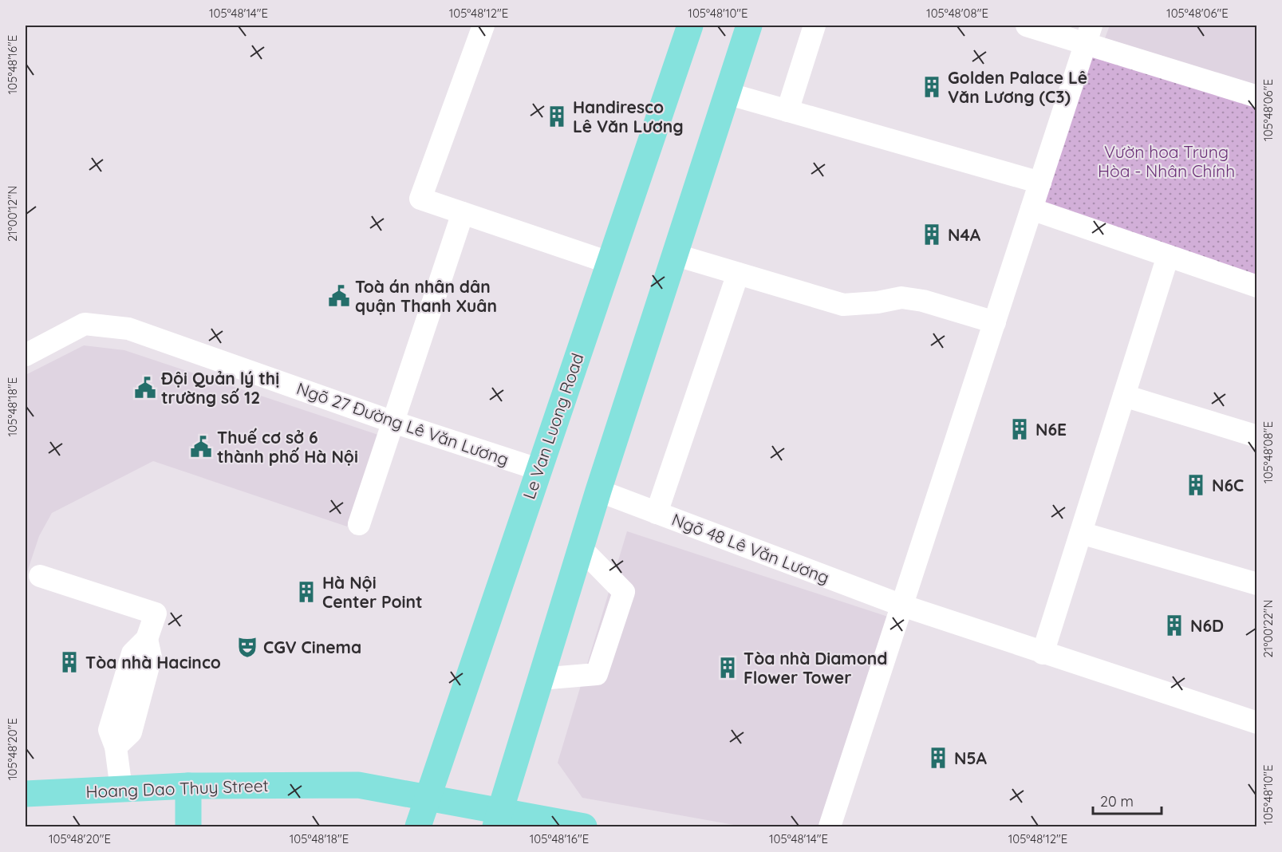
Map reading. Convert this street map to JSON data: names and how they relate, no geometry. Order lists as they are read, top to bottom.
{
  "streets": {
    "main road": ["Le Van Luong Road", "Hoang Dao Thuy Street"],
    "street": ["Ngõ 27 Đường Lê Văn Lương", "Ngõ 48 Lê Văn Lương"]
  },
  "crossings": [
    ["Ngõ 27 Đường Lê Văn Lương", "Le Van Luong Road"],
    ["Le Van Luong Road", "Hoang Dao Thuy Street"]
  ],
  "parks": ["Vườn hoa Trung Hòa - Nhân Chính"],
  "places": {
    "building": [
      "Golden Palace Lê Văn Lương (C3)",
      "Handiresco Lê Văn Lương",
      "N4A",
      "N6E",
      "N6C",
      "Hà Nội Center Point",
      "N6D",
      "Tòa nhà Hacinco",
      "Tòa nhà Diamond Flower Tower",
      "N5A"
    ],
    "public building": ["Toà án nhân dân quận Thanh Xuân", "Đội Quản lý thị trường số 12", "Thuế cơ sở 6 thành phố Hà Nội"],
    "theatre": ["CGV Cinema"]
  },
  "scale_bar": "20 m",
  "coordinates": [
    "105°48'14\"E",
    "105°48'12\"E",
    "105°48'10\"E",
    "105°48'08\"E",
    "105°48'06\"E",
    "105°48'16\"E",
    "21°00'12\"N",
    "105°48'18\"E",
    "21°00'22\"N",
    "105°48'20\"E"
  ]
}
